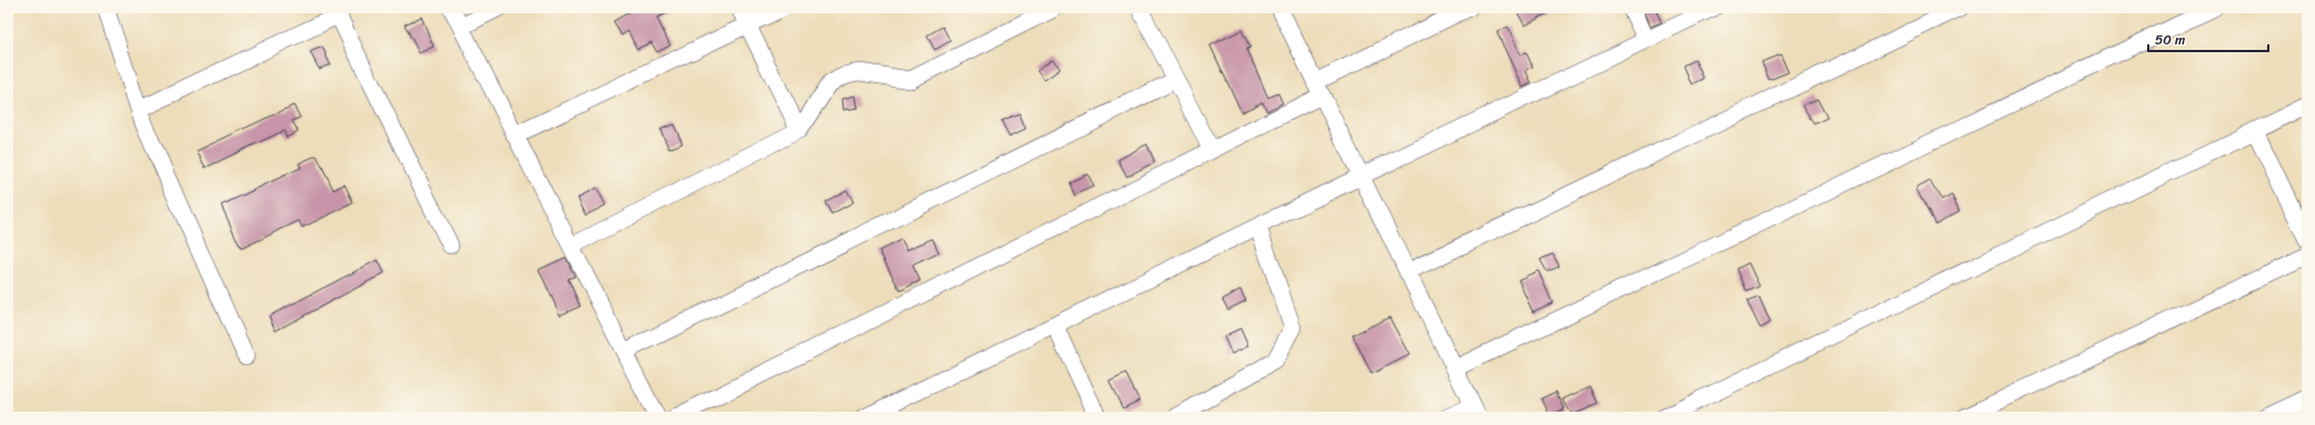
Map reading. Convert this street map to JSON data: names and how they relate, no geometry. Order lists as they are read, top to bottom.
{
  "scale_bar": "50 m"
}
